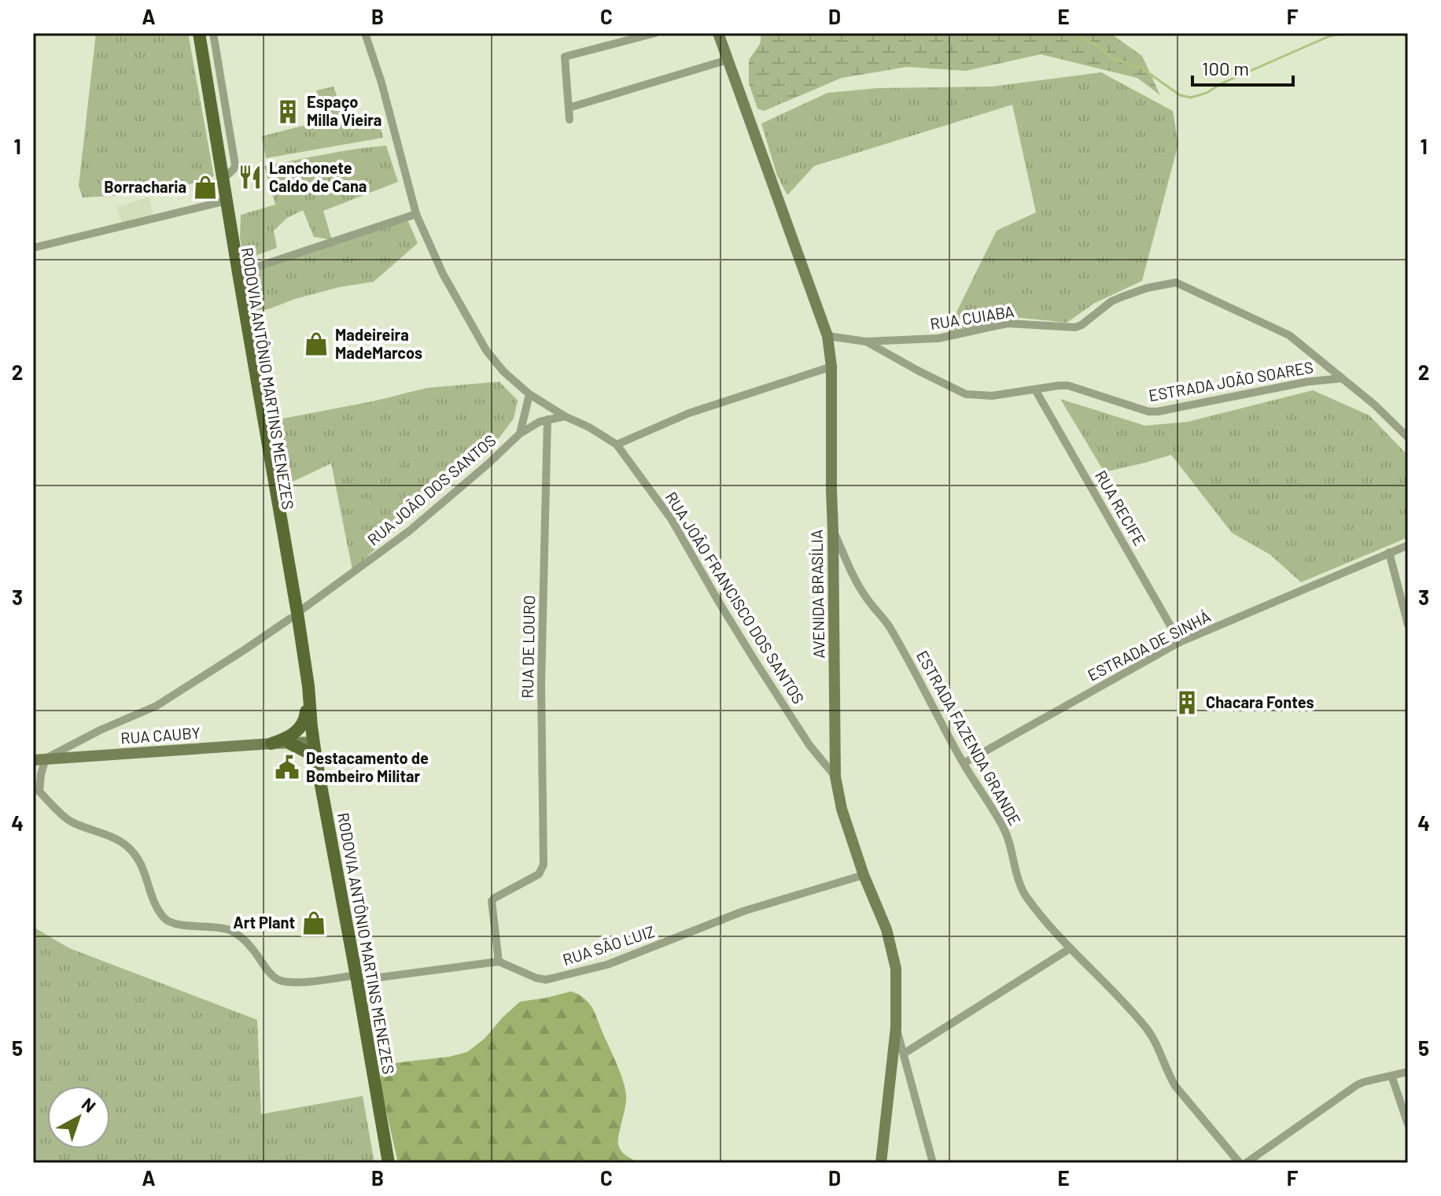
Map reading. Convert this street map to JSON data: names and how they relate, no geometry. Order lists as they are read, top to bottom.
{
  "streets": {
    "main road": ["RODOVIA ANTÔNIO MARTINS MENEZES", "AVENIDA BRASÍLIA", "RUA CAUBY"],
    "street": [
      "RUA CUIABA",
      "ESTRADA JOÃO SOARES",
      "RUA JOÃO DOS SANTOS",
      "RUA RECIFE",
      "RUA JOÃO FRANCISCO DOS SANTOS",
      "ESTRADA DE SINHÁ",
      "RUA DE LOURO",
      "ESTRADA FAZENDA GRANDE",
      "RUA SÃO LUIZ"
    ]
  },
  "crossings": [
    ["RUA CUIABA", "ESTRADA JOÃO SOARES"],
    ["RODOVIA ANTÔNIO MARTINS MENEZES", "RUA JOÃO DOS SANTOS"],
    ["RODOVIA ANTÔNIO MARTINS MENEZES", "RUA CAUBY"],
    ["ESTRADA JOÃO SOARES", "RUA RECIFE"],
    ["ESTRADA JOÃO SOARES", "AVENIDA BRASÍLIA"],
    ["RUA JOÃO DOS SANTOS", "RUA JOÃO FRANCISCO DOS SANTOS"],
    ["RUA JOÃO DOS SANTOS", "RUA CAUBY"],
    ["RUA RECIFE", "ESTRADA DE SINHÁ"],
    ["AVENIDA BRASÍLIA", "RUA JOÃO FRANCISCO DOS SANTOS"],
    ["AVENIDA BRASÍLIA", "ESTRADA FAZENDA GRANDE"],
    ["AVENIDA BRASÍLIA", "RUA SÃO LUIZ"],
    ["ESTRADA DE SINHÁ", "ESTRADA FAZENDA GRANDE"],
    ["RUA DE LOURO", "RUA SÃO LUIZ"]
  ],
  "places": {
    "building": ["Espaço Milla Vieira", "Chacara Fontes"],
    "restaurant": ["Lanchonete Caldo de Cana"],
    "shop": ["Borracharia", "Madeireira MadeMarcos", "Art Plant"],
    "public building": ["Destacamento de Bombeiro Militar"]
  },
  "scale_bar": "100 m",
  "north": "top right",
  "grid": {
    "columns": [
      "A",
      "B",
      "C",
      "D",
      "E",
      "F"
    ],
    "rows": [
      "1",
      "2",
      "3",
      "4",
      "5"
    ]
  }
}
